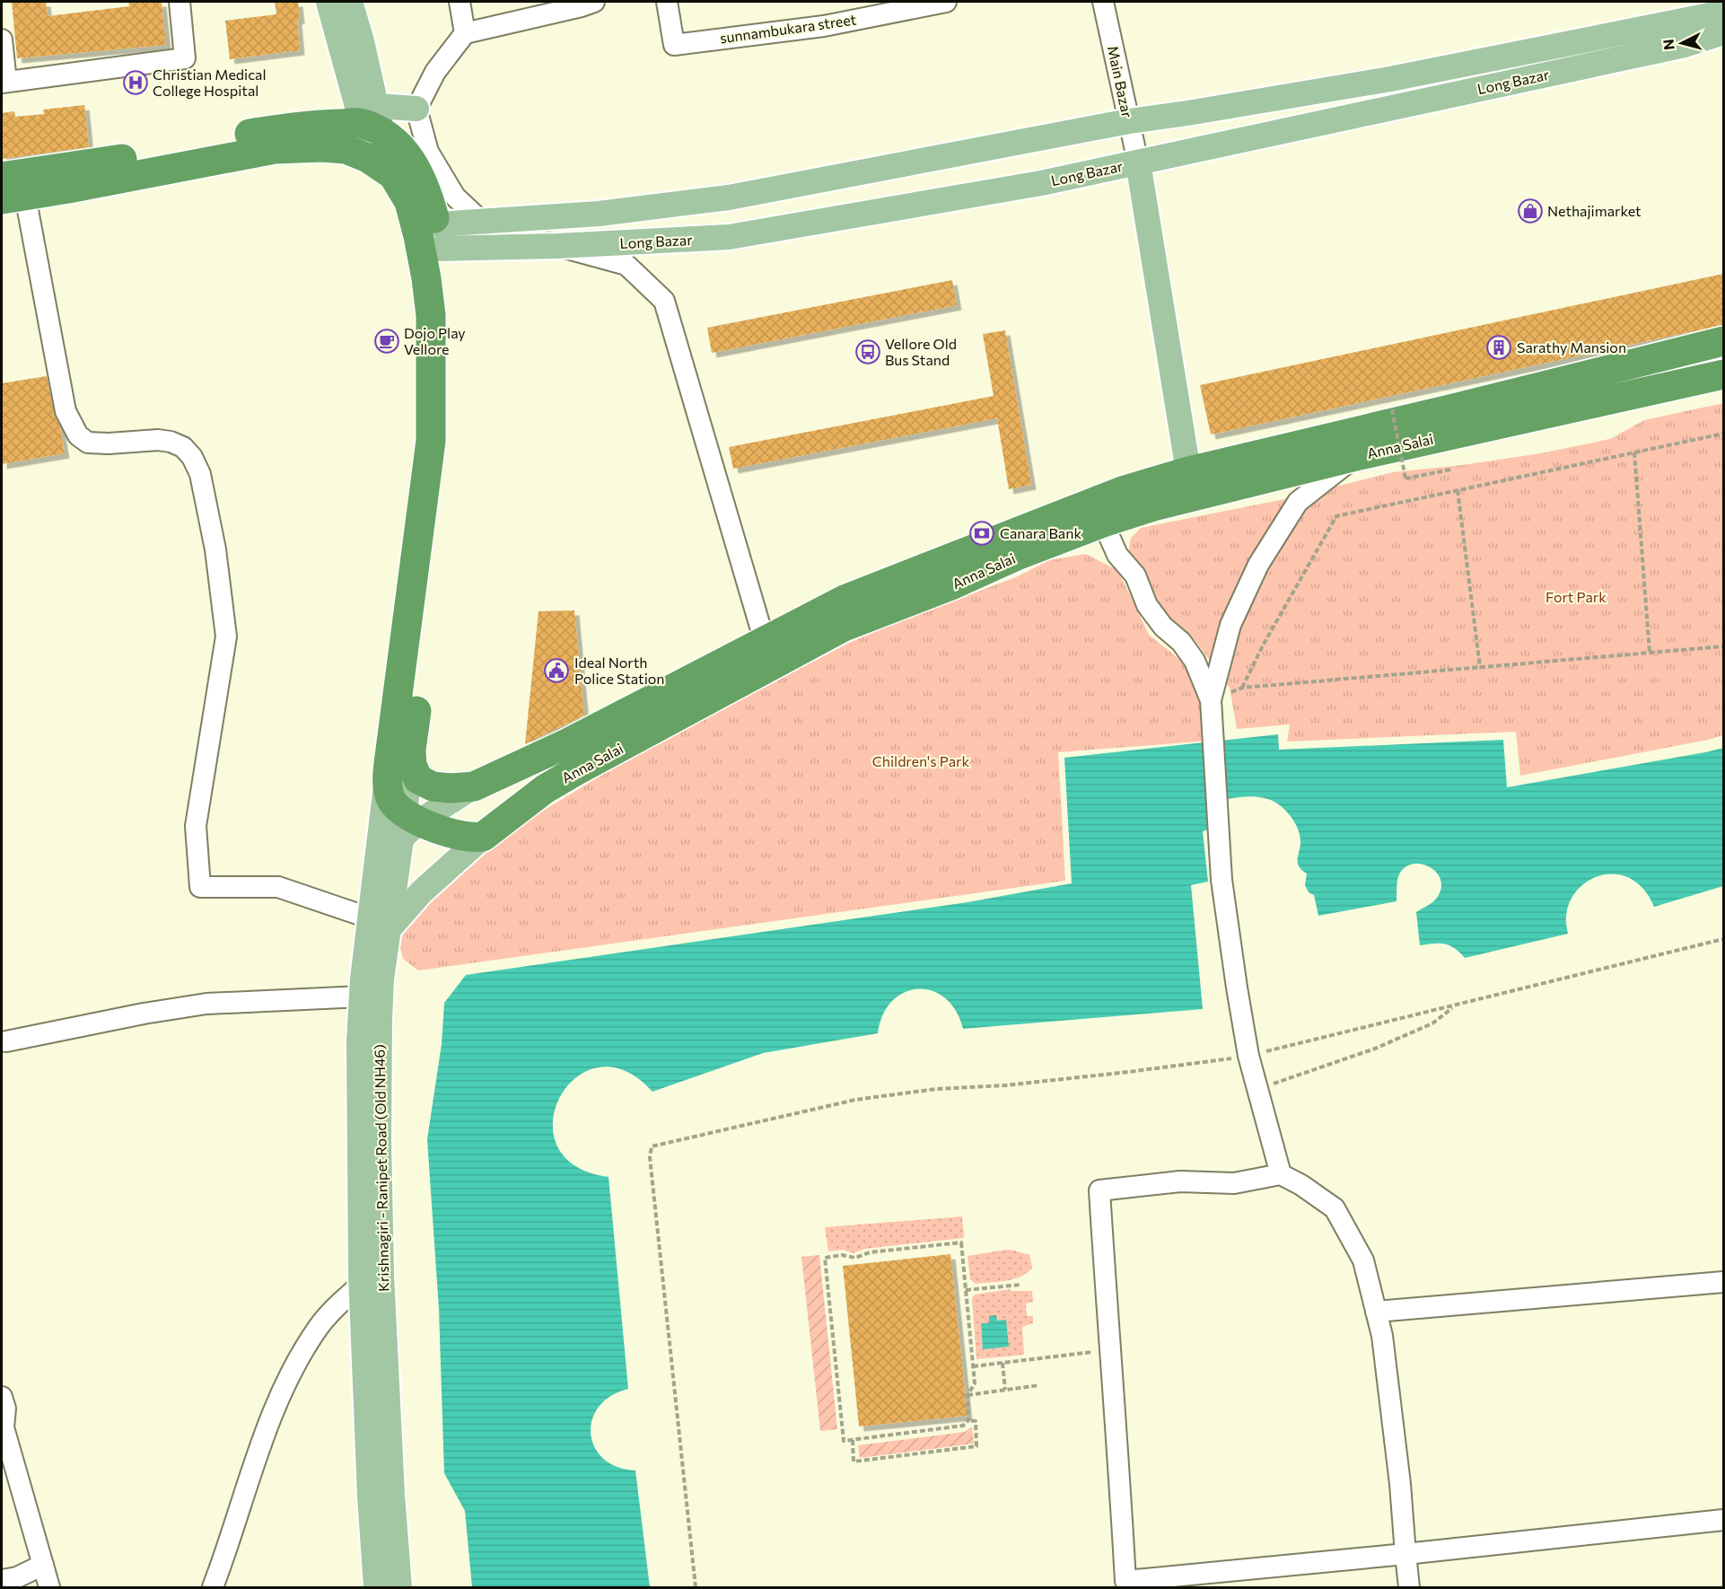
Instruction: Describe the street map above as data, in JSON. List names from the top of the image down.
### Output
{
  "streets": {
    "highway": ["Anna Salai"],
    "main road": ["Long Bazar", "Krishnagiri - Ranipet Road (Old NH46)"],
    "street": ["sunnambukara street", "Main Bazar"]
  },
  "crossings": [
    ["Main Bazar", "Long Bazar"],
    ["Long Bazar", "Anna Salai"]
  ],
  "parks": ["Fort Park", "Children's Park"],
  "places": {
    "hospital": ["Christian Medical College Hospital"],
    "shop": ["Nethajimarket"],
    "cafe": ["Dojo Play Vellore"],
    "building": ["Sarathy Mansion"],
    "bus stop": ["Vellore Old Bus Stand"],
    "bank": ["Canara Bank"],
    "public building": ["Ideal North Police Station"]
  },
  "north": "left"
}
